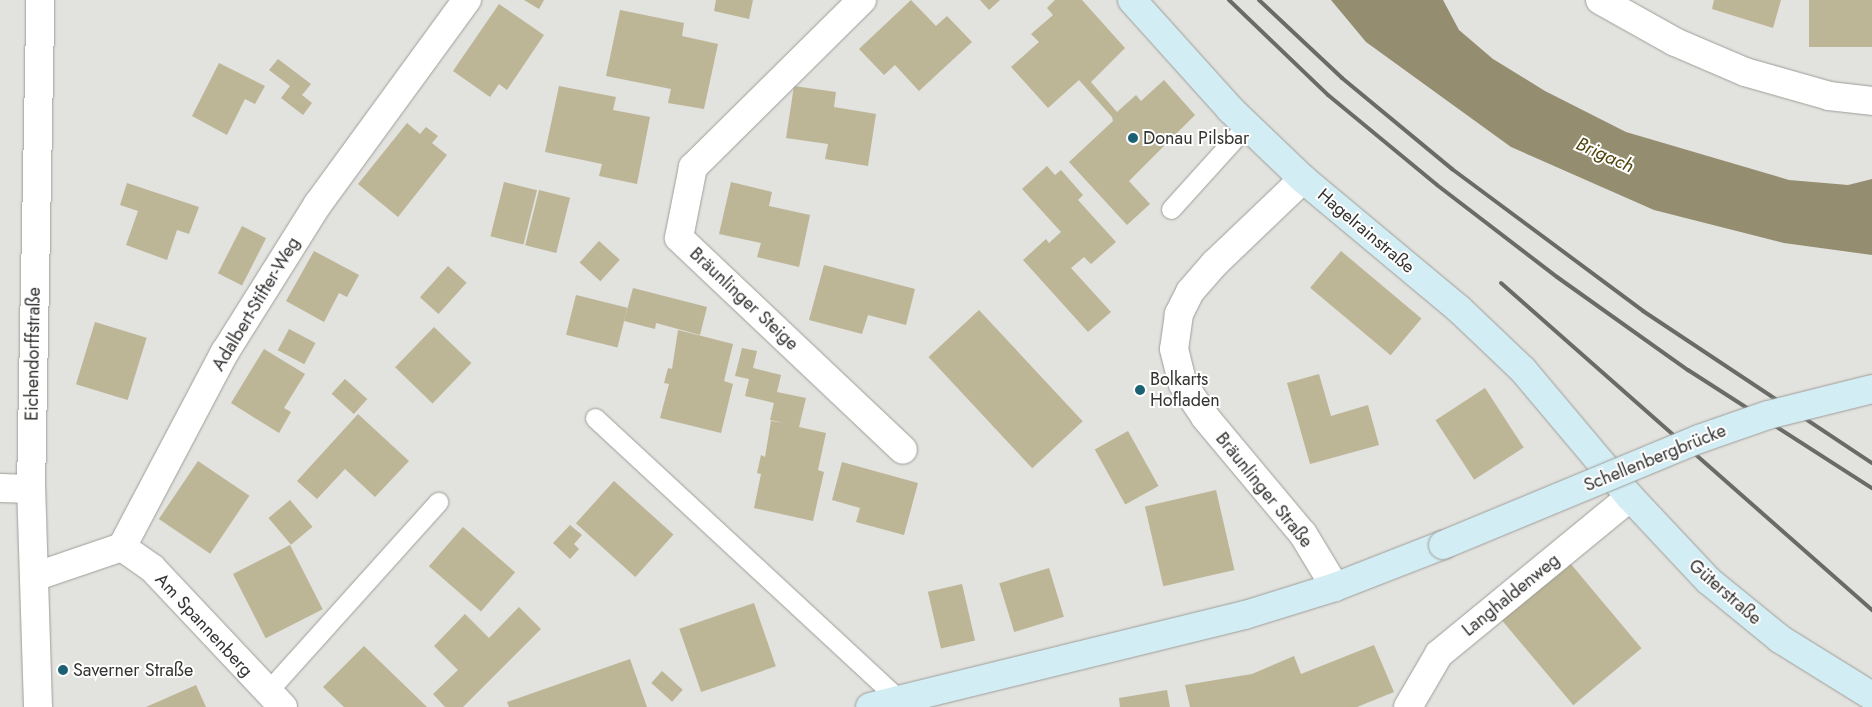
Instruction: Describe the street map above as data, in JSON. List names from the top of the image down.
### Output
{
  "streets": {
    "main road": ["Hagelrainstraße", "Schellenbergbrücke", "Güterstraße"],
    "street": [
      "Bräunlinger Steige",
      "Adalbert-Stifter-Weg",
      "Eichendorffstraße",
      "Bräunlinger Straße",
      "Langhaldenweg",
      "Am Spannenberg"
    ]
  },
  "crossings": [
    ["Hagelrainstraße", "Bräunlinger Straße"],
    ["Hagelrainstraße", "Güterstraße"],
    ["Adalbert-Stifter-Weg", "Am Spannenberg"],
    ["Schellenbergbrücke", "Bräunlinger Straße"],
    ["Güterstraße", "Langhaldenweg"]
  ],
  "water": ["Brigach"],
  "places": ["Donau Pilsbar", "Bolkarts Hofladen", "Saverner Straße"]
}
